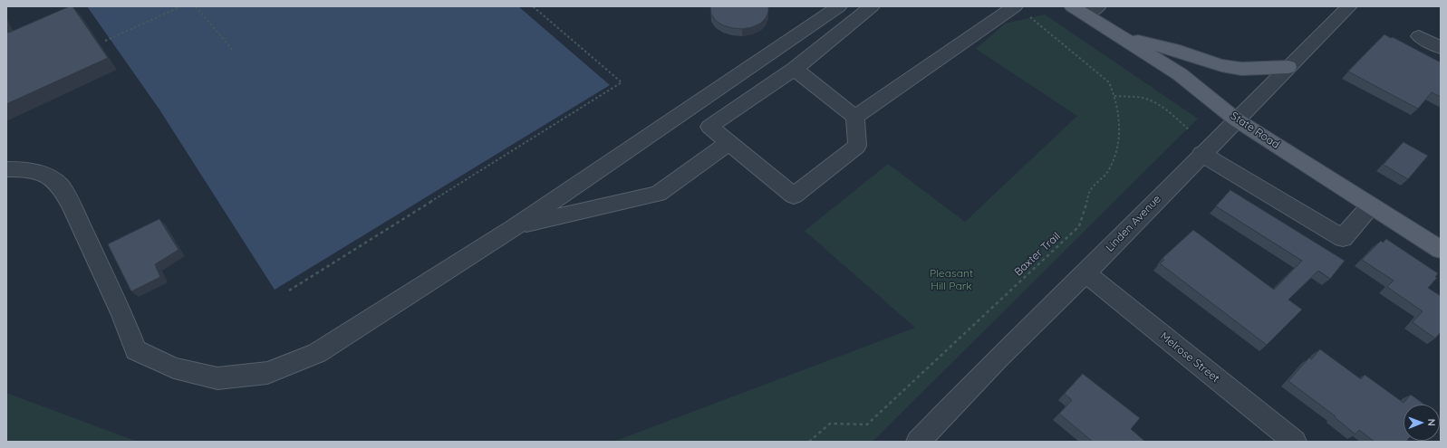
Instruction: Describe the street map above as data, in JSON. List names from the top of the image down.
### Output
{
  "streets": {
    "main road": ["State Road"],
    "street": ["Linden Avenue", "Melrose Street"],
    "path": ["Baxter Trail"]
  },
  "crossings": [
    ["State Road", "Linden Avenue"],
    ["Linden Avenue", "Melrose Street"]
  ],
  "parks": ["Pleasant Hill Park"],
  "north": "right"
}
